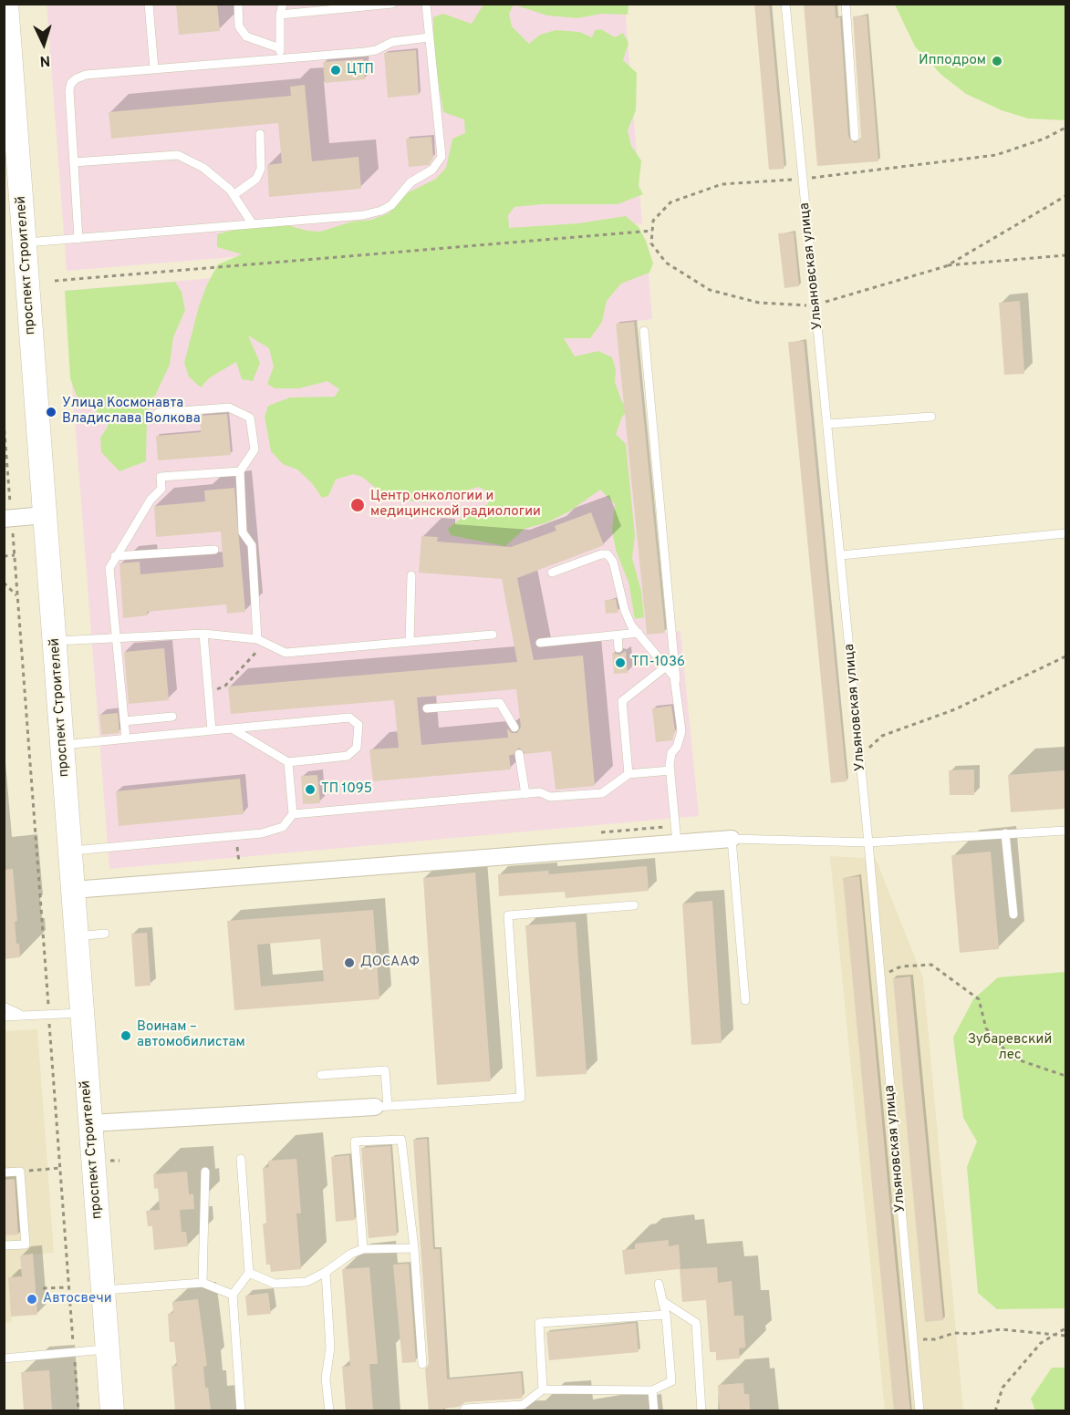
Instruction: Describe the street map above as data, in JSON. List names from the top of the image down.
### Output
{
  "streets": {
    "main road": ["проспект Строителей"],
    "lane": ["Ульяновская улица"]
  },
  "parks": ["Зубаревский лес"],
  "places": [
    "Ипподром",
    "ЦТП",
    "Улица Космонавта Владислава Волкова",
    "Центр онкологии и медицинской радиологии",
    "ТП-1036",
    "ТП 1095",
    "ДОСААФ",
    "Воинам – автомобилистам",
    "Автосвечи"
  ],
  "north": "bottom"
}
